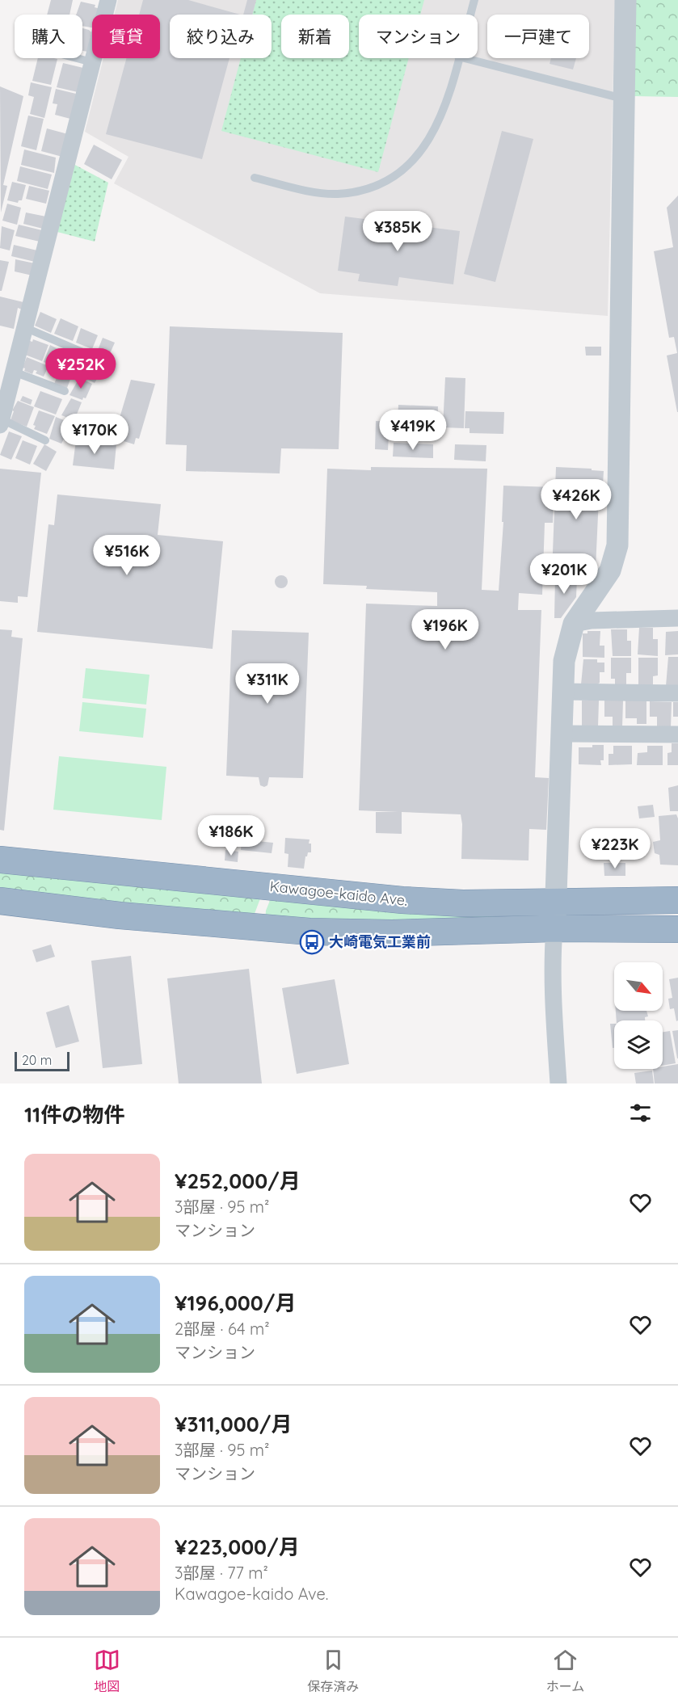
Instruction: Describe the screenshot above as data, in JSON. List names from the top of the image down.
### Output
{
  "streets": {
    "highway": ["Kawagoe-kaido Ave."]
  },
  "places": {
    "bus stop": ["大崎電気工業前"]
  },
  "scale_bar": "20 m",
  "north": "bottom right",
  "page": {
    "chip": [
      "購入",
      "賃貸",
      "絞り込み",
      "新着",
      "マンション",
      "一戸建て"
    ],
    "price": [
      "¥385K",
      "¥252K",
      "¥419K",
      "¥170K",
      "¥426K",
      "¥516K",
      "¥201K",
      "¥196K",
      "¥311K",
      "¥186K",
      "¥223K"
    ],
    "scale": "20 m",
    "heading": "11件の物件",
    "list": [
      {
        "name": "¥252,000/月",
        "note": "3部屋 · 95 m² · マンション"
      },
      {
        "name": "¥196,000/月",
        "note": "2部屋 · 64 m² · マンション"
      },
      {
        "name": "¥311,000/月",
        "note": "3部屋 · 95 m² · マンション"
      },
      {
        "name": "¥223,000/月",
        "note": "3部屋 · 77 m² · Kawagoe-kaido Ave."
      }
    ],
    "tabs": ["地図", "保存済み", "ホーム"]
  }
}
